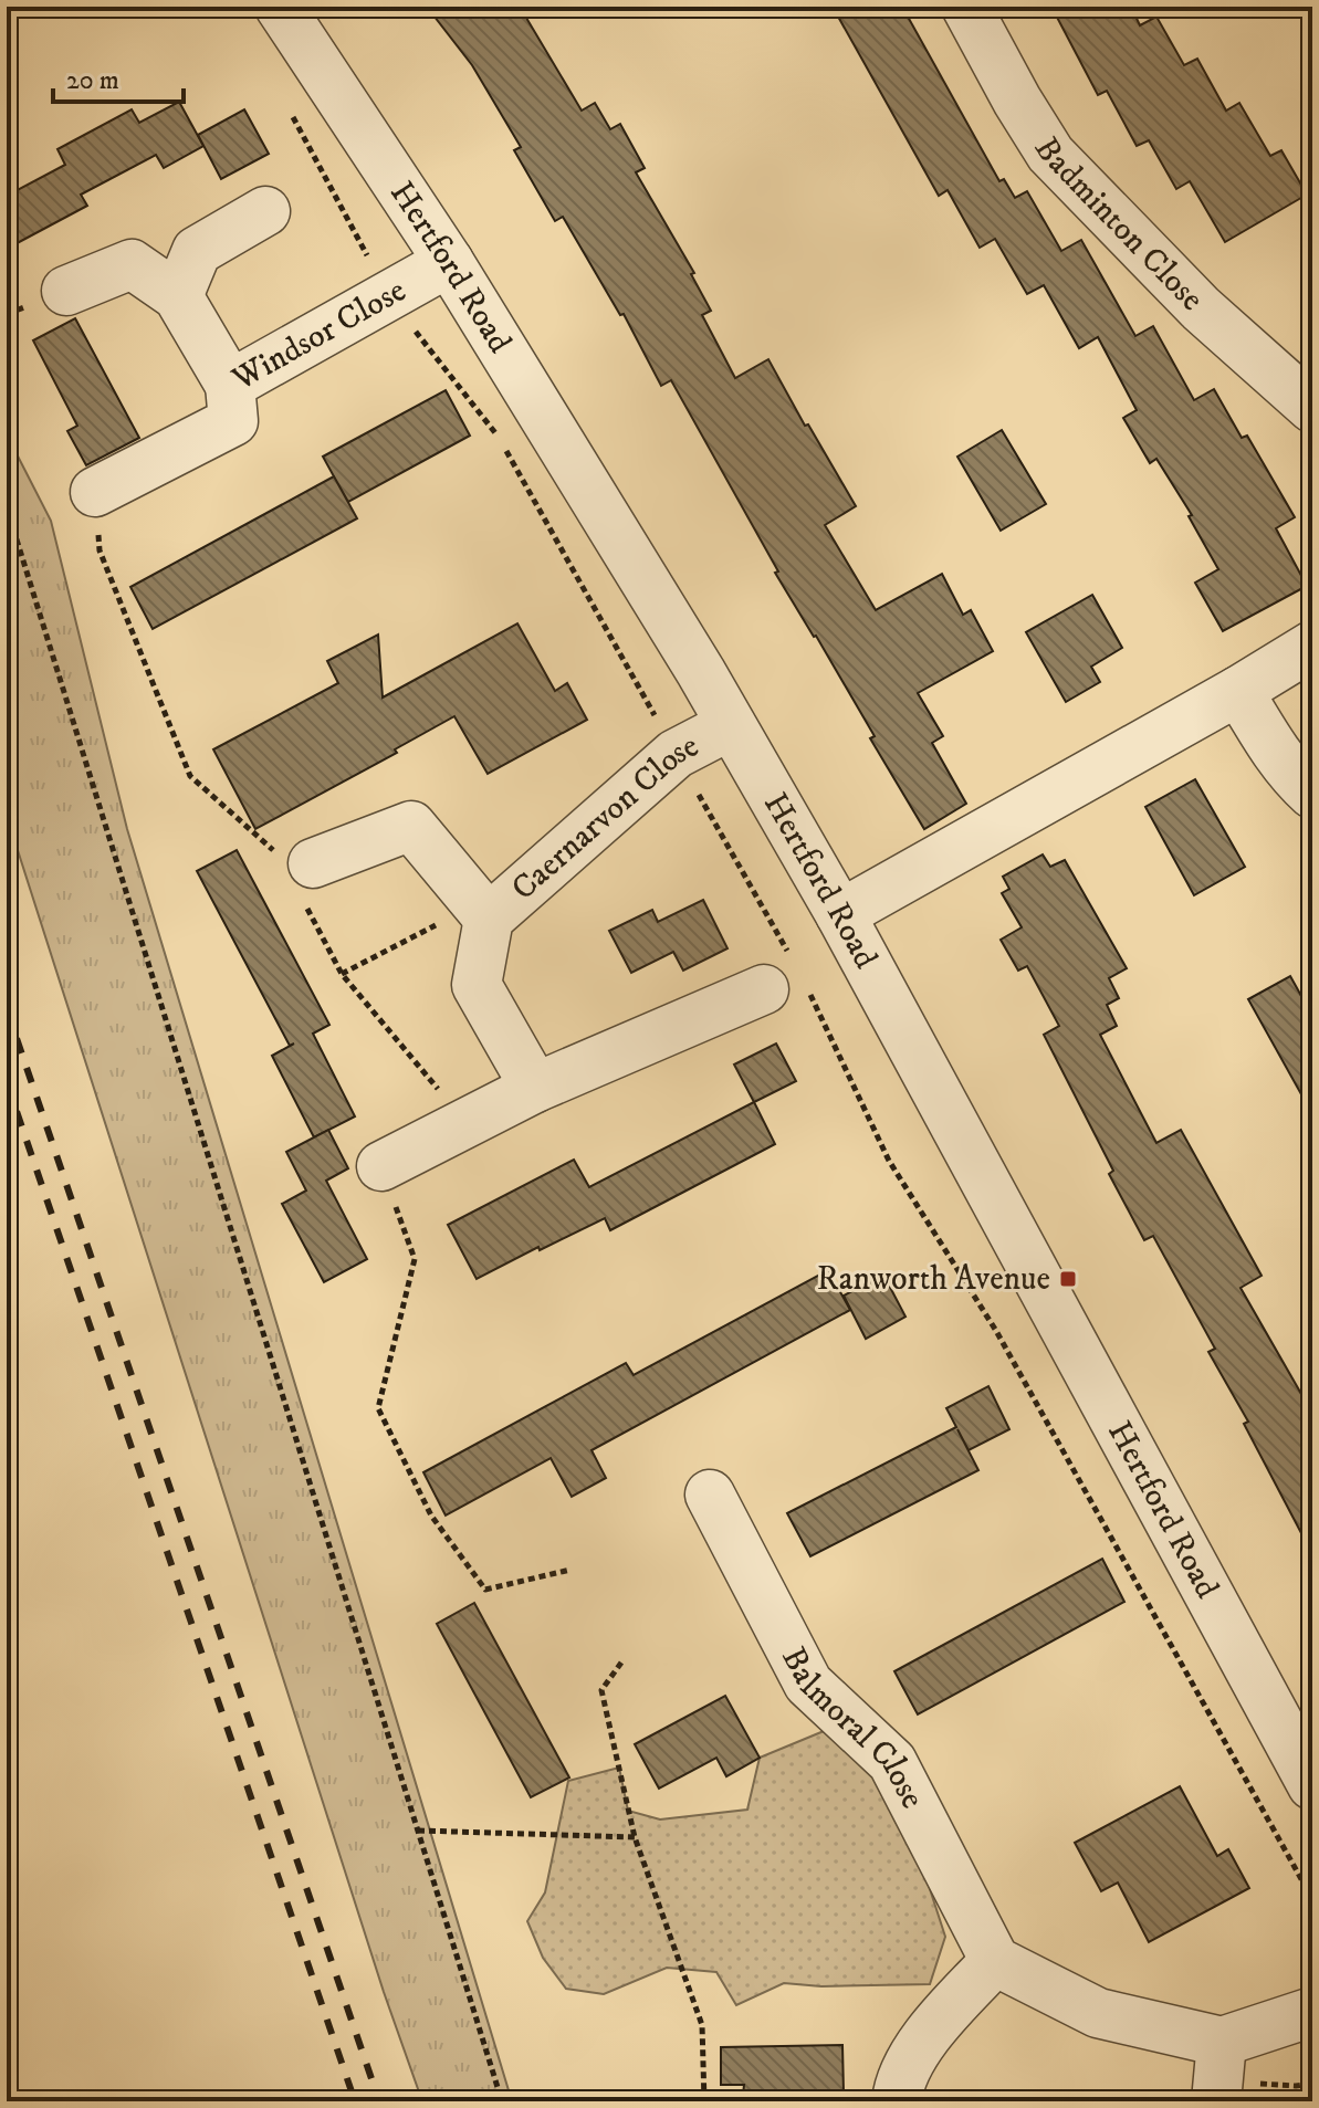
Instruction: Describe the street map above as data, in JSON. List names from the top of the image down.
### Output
{
  "streets": {
    "street": [
      "Badminton Close",
      "Hertford Road",
      "Windsor Close",
      "Caernarvon Close",
      "Balmoral Close"
    ]
  },
  "crossings": [
    ["Hertford Road", "Windsor Close"],
    ["Hertford Road", "Caernarvon Close"]
  ],
  "places": {
    "transit": ["Ranworth Avenue"]
  },
  "scale_bar": "20 m"
}
